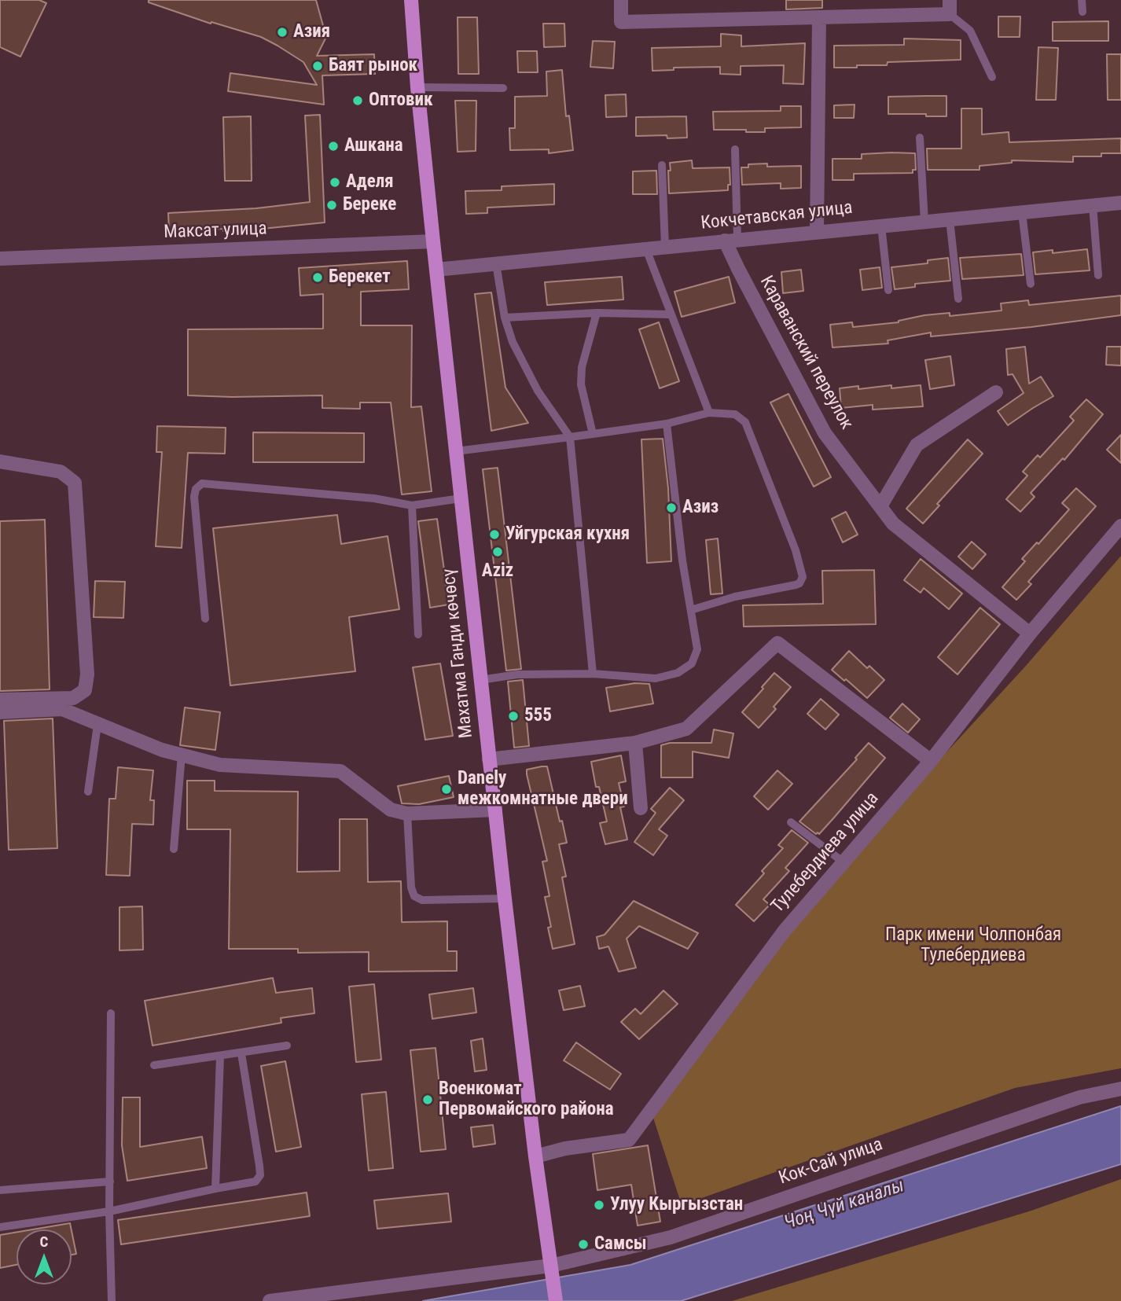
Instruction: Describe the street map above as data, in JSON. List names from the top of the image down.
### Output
{
  "streets": {
    "main road": ["Махатма Ганди көчөсү"],
    "street": [
      "Кокчетавская улица",
      "Максат улица",
      "Караванский переулок",
      "Тулебердиева улица",
      "Кок-Сай улица"
    ]
  },
  "crossings": [
    ["Кокчетавская улица", "Караванский переулок"],
    ["Кокчетавская улица", "Махатма Ганди көчөсү"],
    ["Максат улица", "Махатма Ганди көчөсү"],
    ["Караванский переулок", "Тулебердиева улица"],
    ["Махатма Ганди көчөсү", "Тулебердиева улица"],
    ["Махатма Ганди көчөсү", "Кок-Сай улица"]
  ],
  "water": ["Чоң Чүй каналы"],
  "parks": ["Парк имени Чолпонбая Тулебердиева"],
  "places": [
    "Азия",
    "Баят рынок",
    "Оптовик",
    "Ашкана",
    "Аделя",
    "Береке",
    "Берекет",
    "Азиз",
    "Уйгурская кухня",
    "Aziz",
    "555",
    "Danely межкомнатные двери",
    "Военкомат Первомайского района",
    "Улуу Кыргызстан",
    "Самсы"
  ],
  "north": "top"
}
